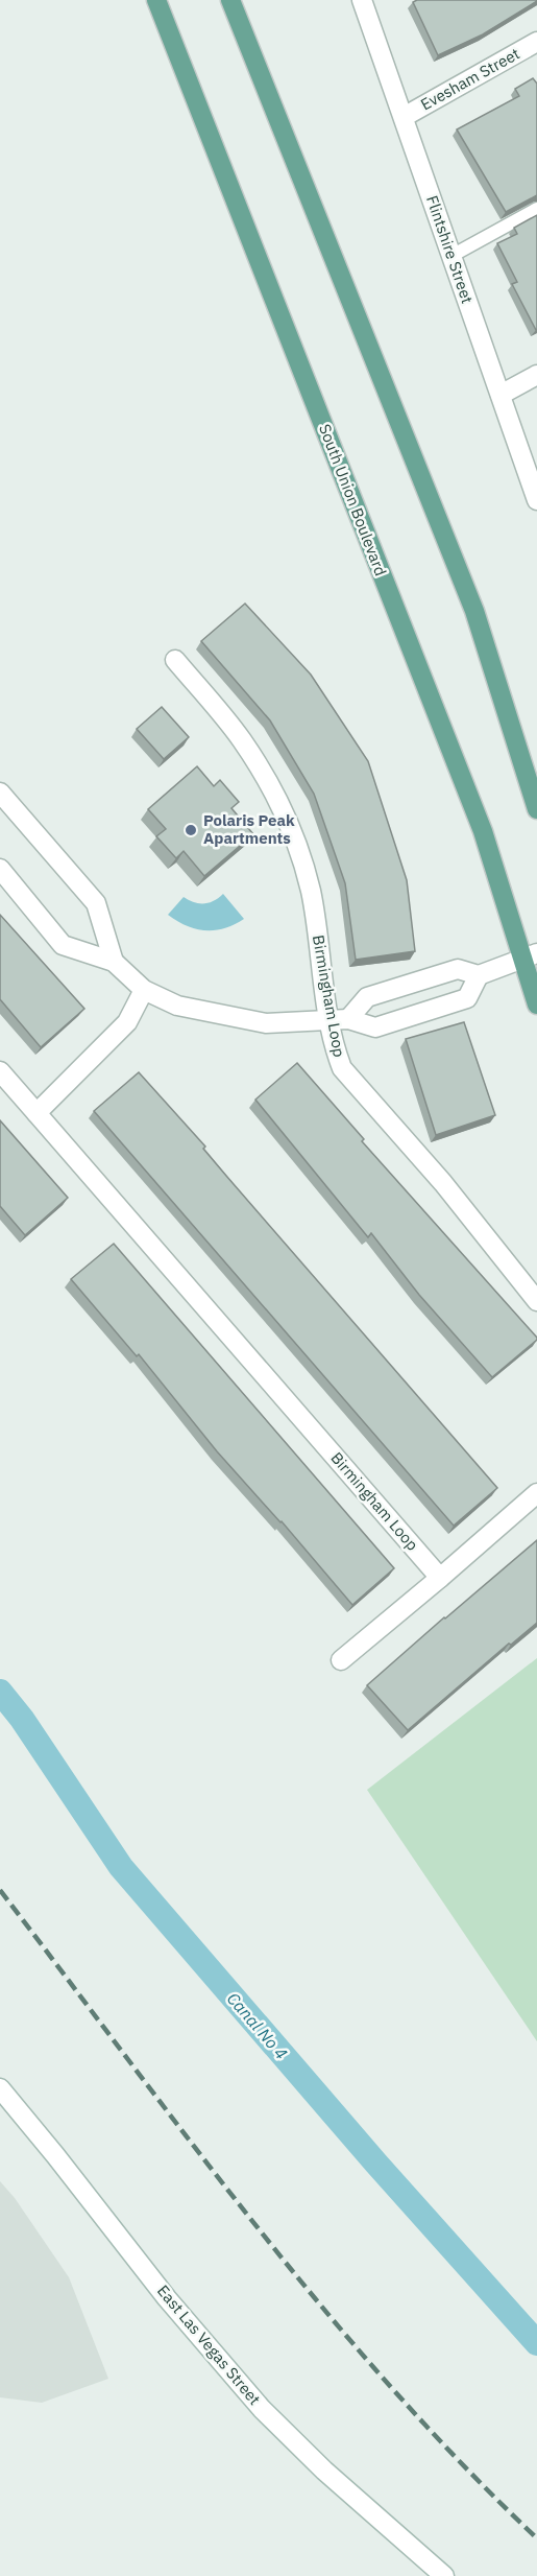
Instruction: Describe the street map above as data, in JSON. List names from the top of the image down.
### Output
{
  "streets": {
    "main road": ["South Union Boulevard"],
    "street": [
      "Evesham Street",
      "Flintshire Street",
      "Birmingham Loop",
      "East Las Vegas Street"
    ]
  },
  "crossings": [
    ["Evesham Street", "Flintshire Street"]
  ],
  "water": ["Canal No 4"],
  "places": ["Polaris Peak Apartments"]
}
